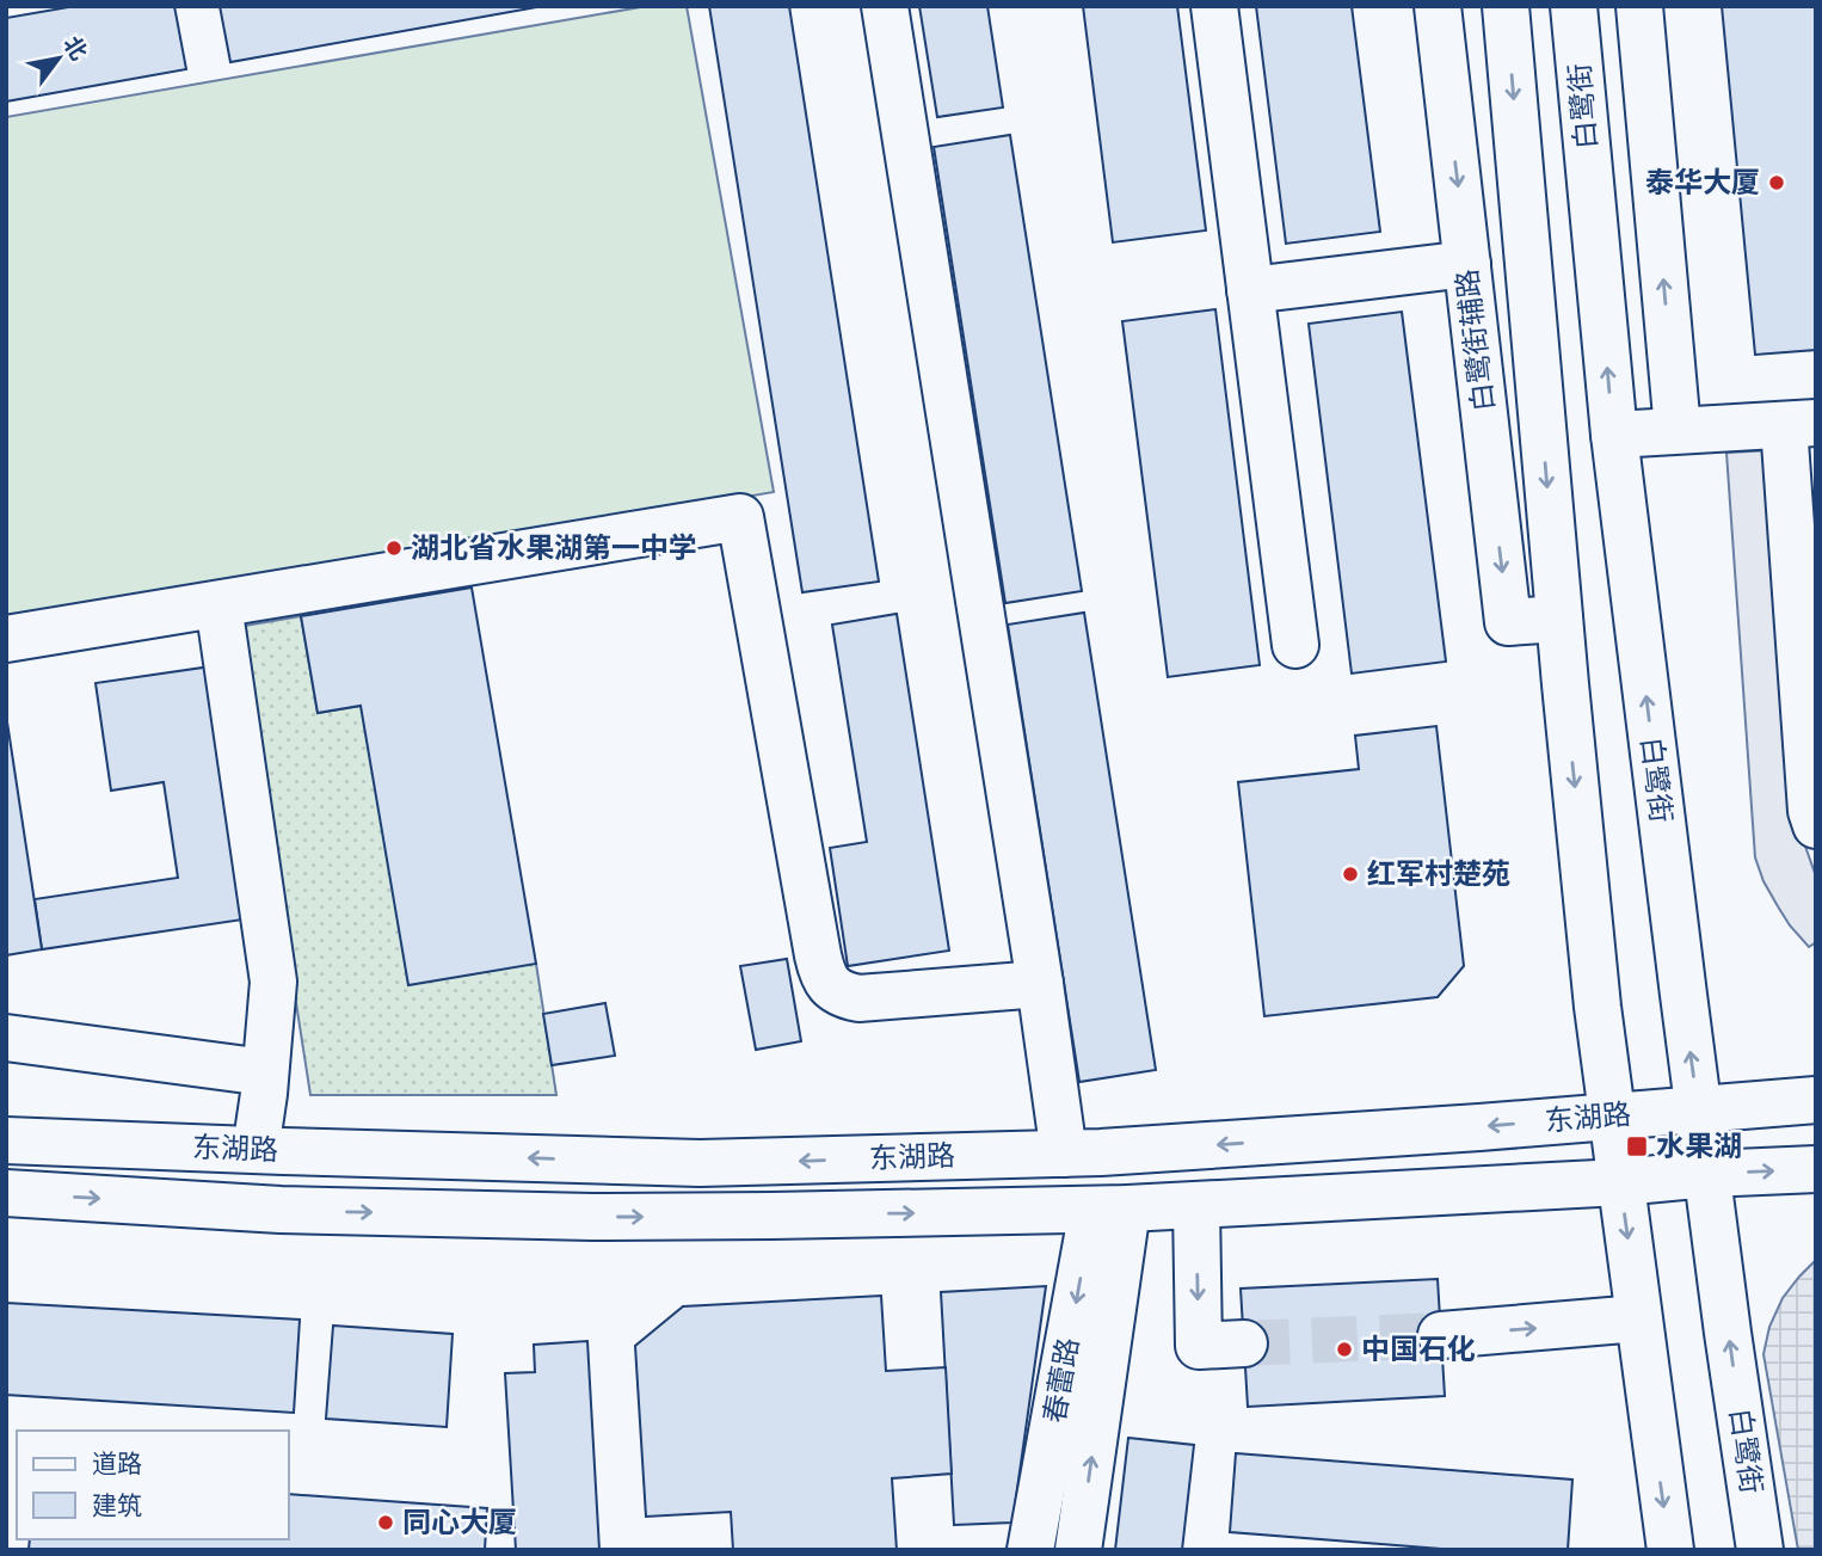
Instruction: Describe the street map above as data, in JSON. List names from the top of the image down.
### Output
{
  "streets": {
    "main road": [
      "白鹭街",
      "白鹭街辅路",
      "东湖路",
      "春蕾路"
    ]
  },
  "crossings": [
    ["白鹭街", "东湖路"],
    ["东湖路", "春蕾路"]
  ],
  "places": {
    "other": [
      "泰华大厦",
      "湖北省水果湖第一中学",
      "红军村楚苑",
      "中国石化",
      "同心大厦"
    ],
    "transit": ["水果湖"]
  },
  "legend": ["道路", "建筑"],
  "north": "top right"
}
